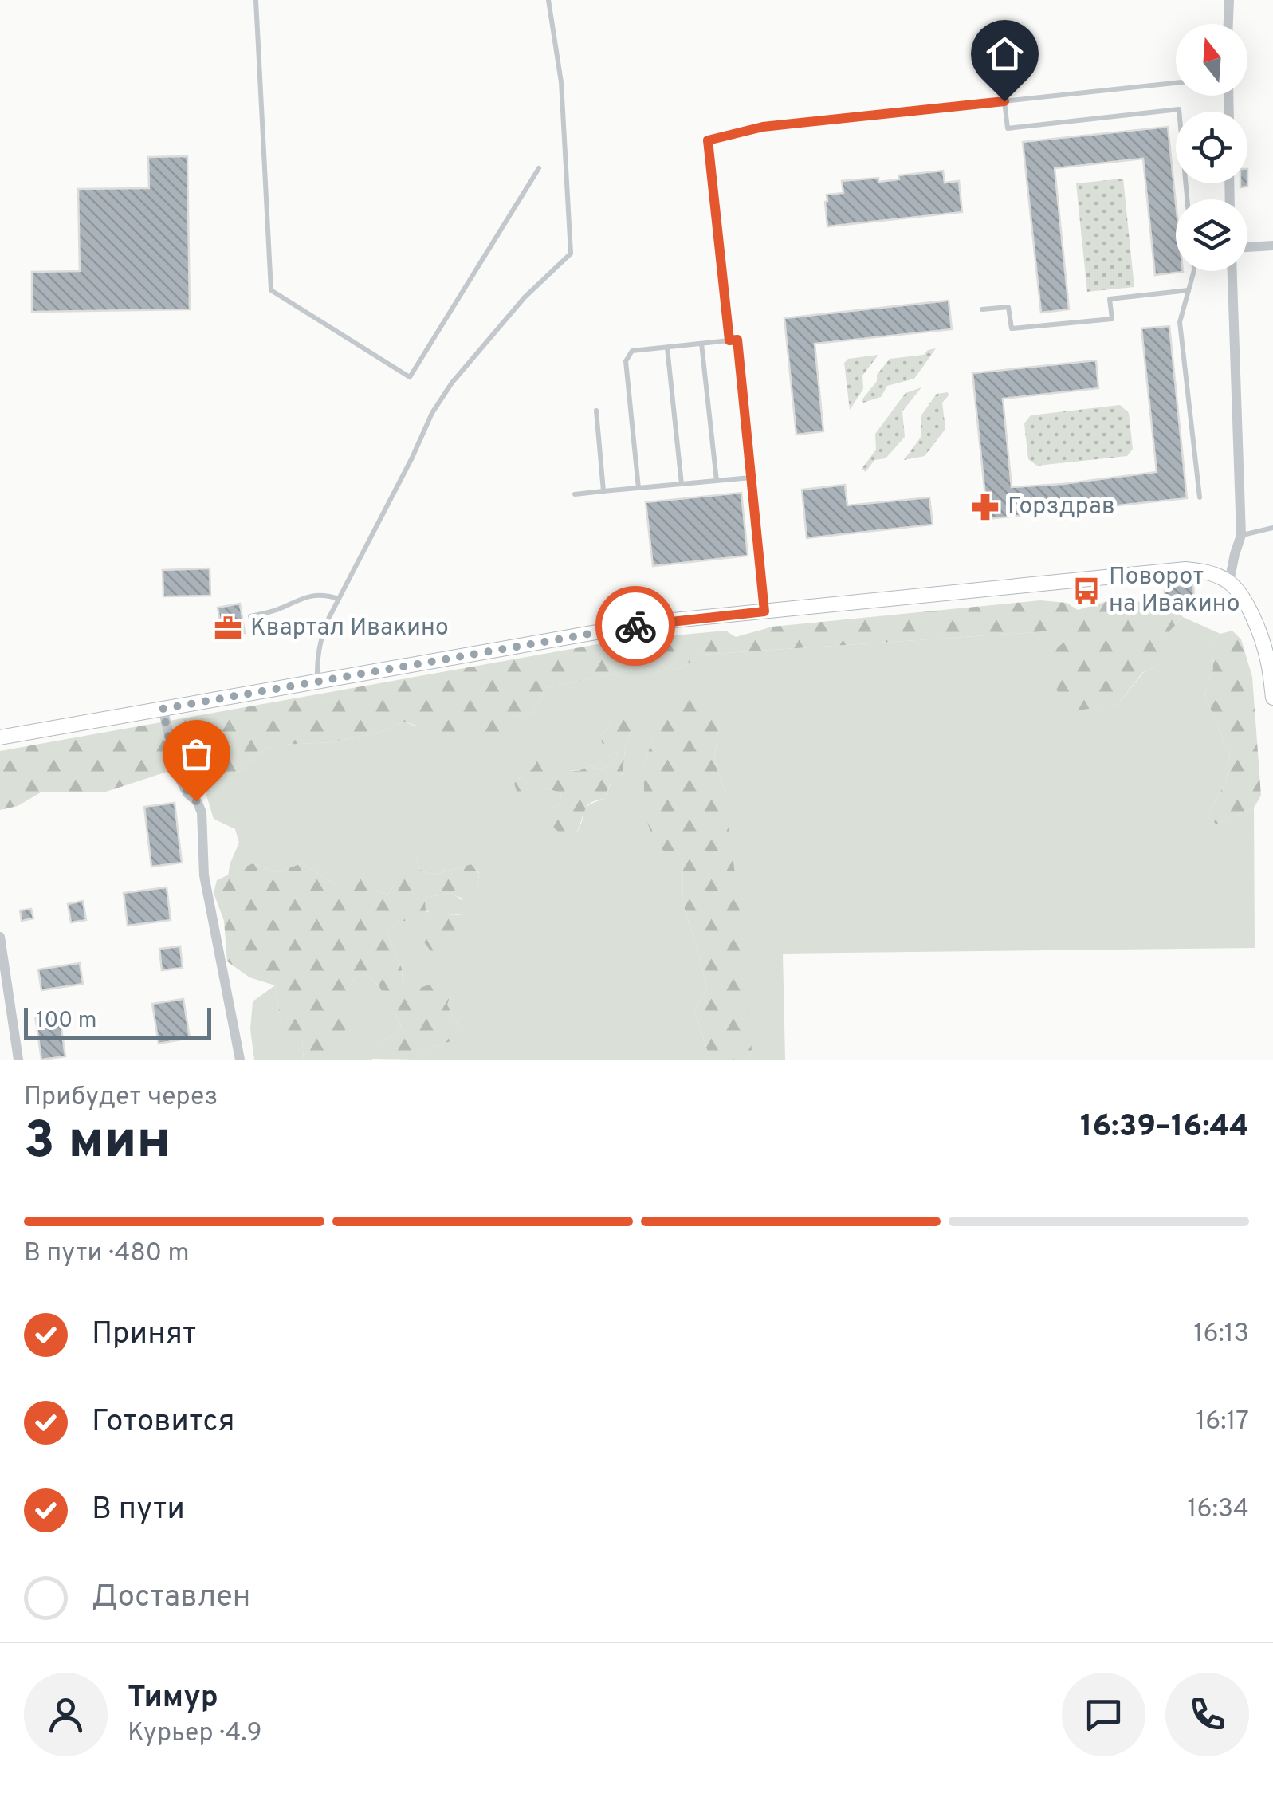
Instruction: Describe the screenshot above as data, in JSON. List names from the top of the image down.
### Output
{
  "places": {
    "pharmacy": ["Горздрав"],
    "bus stop": ["Поворот на Ивакино"],
    "office": ["Квартал Ивакино"]
  },
  "scale_bar": "100 m",
  "north": "top",
  "page": {
    "scale": "100 m",
    "heading": ["3 мин", "Прибудет через", "16:39–16:44"],
    "panel": ["Тимур", "Курьер · 4.9"],
    "bar": "В пути · 480 m",
    "list": [
      ["Принят", "16:13"],
      ["Готовится", "16:17"],
      ["В пути", "16:34"],
      "Доставлен"
    ]
  }
}
